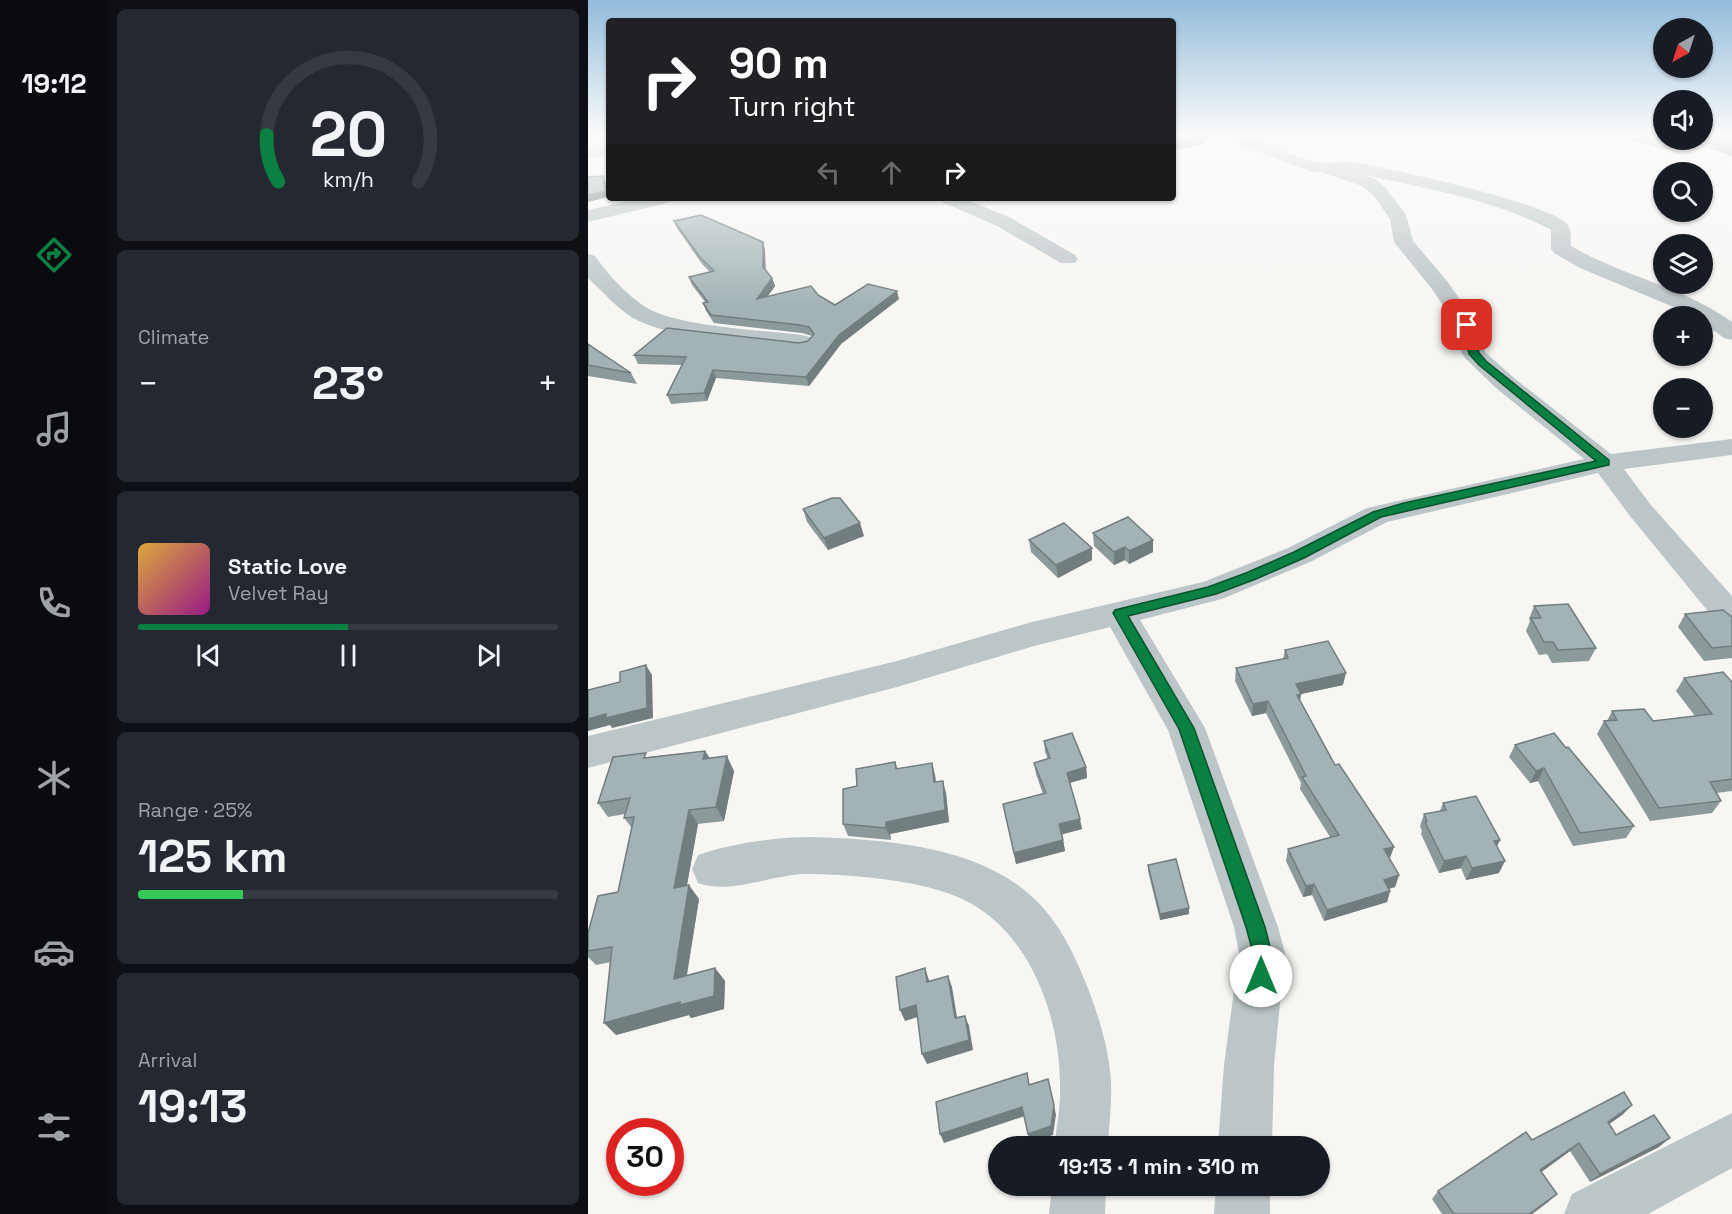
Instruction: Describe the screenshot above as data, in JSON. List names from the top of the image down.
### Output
{
  "north": "bottom left",
  "page": {
    "tabs": "19:12",
    "map_buttons": ["+", "−"],
    "turn": ["90 m", "Turn right"],
    "tile": [
      "Climate",
      ["Range · 25%", "125 km"],
      ["Arrival", "19:13"]
    ],
    "heat": ["−", "23°", "+"],
    "song": ["Static Love", "Velvet Ray"],
    "limit": "30",
    "trip": "19:13 · 1 min · 310 m",
    "gauge": ["20", "km/h"]
  }
}
